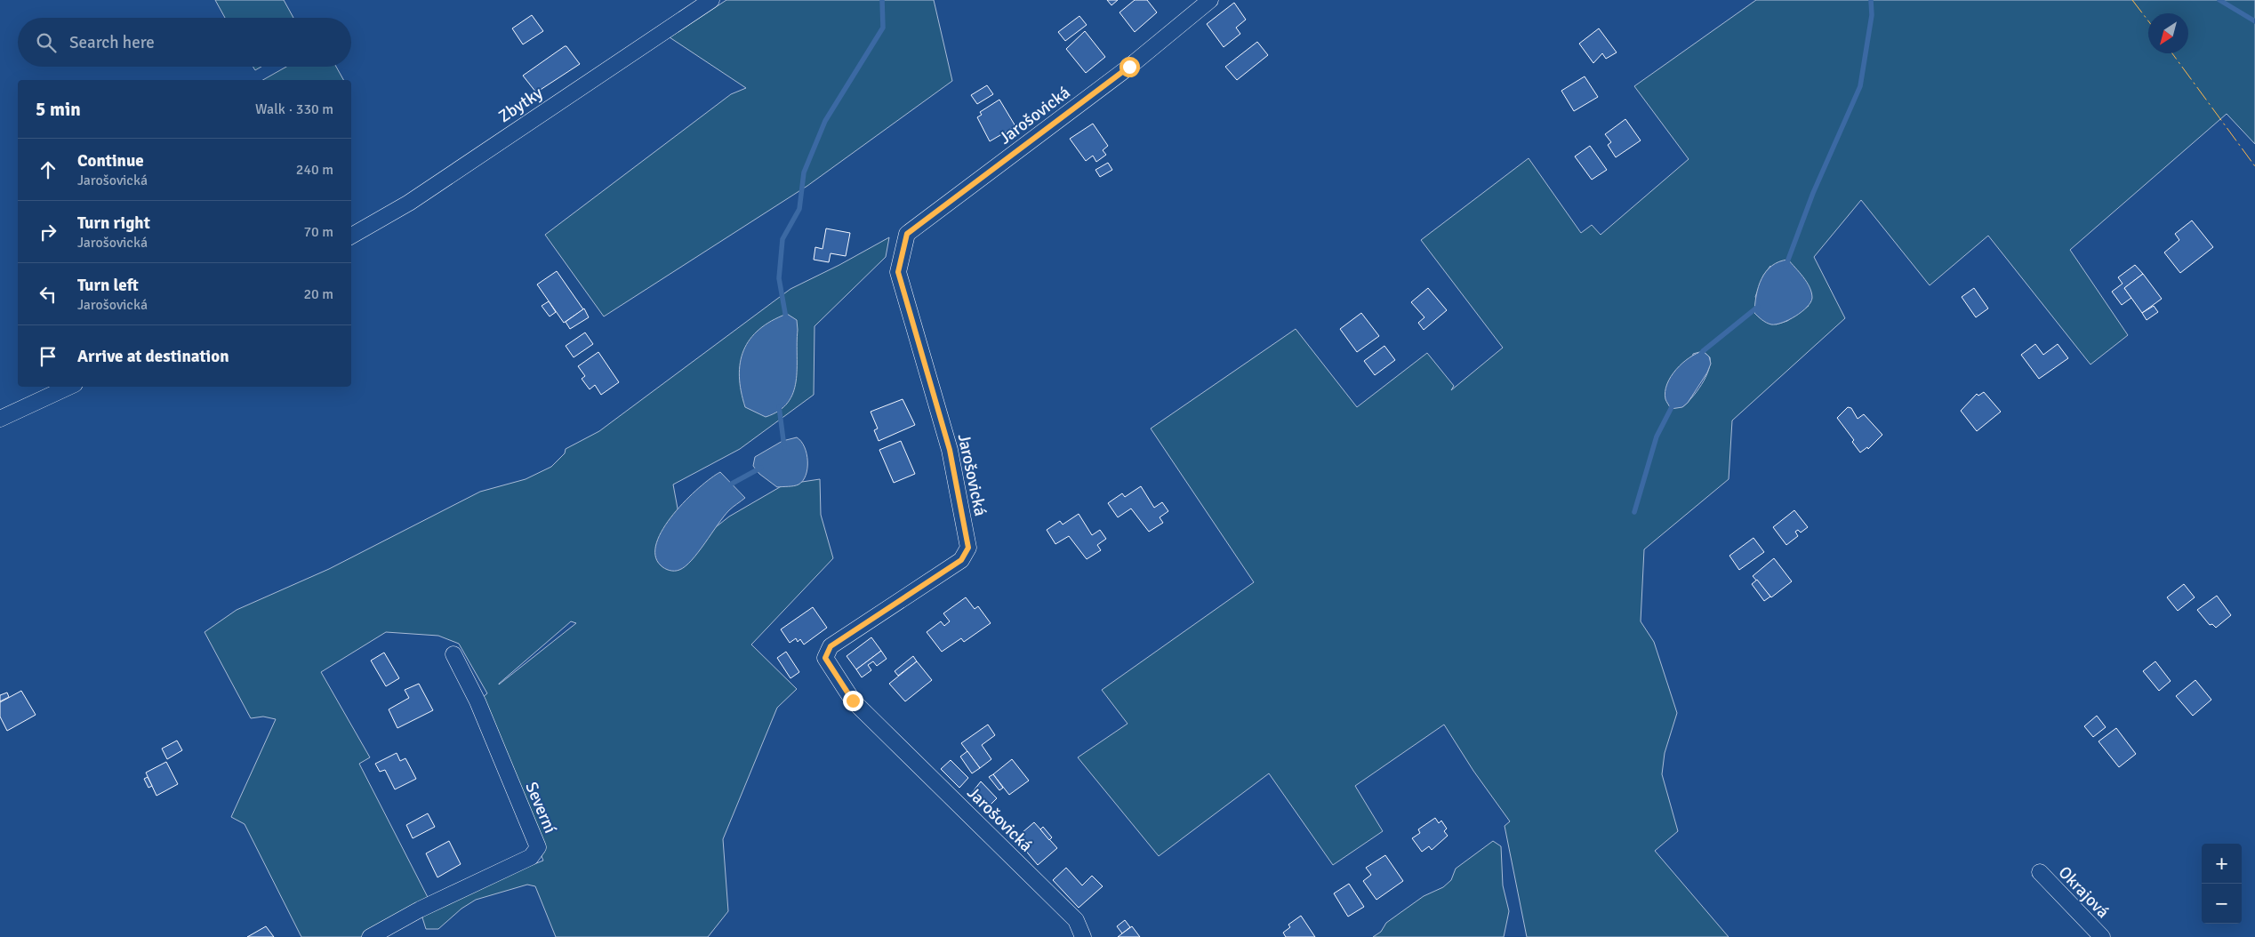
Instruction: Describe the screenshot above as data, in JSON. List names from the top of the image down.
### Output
{
  "streets": {
    "street": [
      "Zbytky",
      "Jarošovická",
      "Severní",
      "Okrajová"
    ]
  },
  "north": "bottom left",
  "page": {
    "search": "Search here",
    "heading": ["5 min", "Walk · 330 m"],
    "list": [
      ["Continue", "Jarošovická", "240 m"],
      ["Turn right", "Jarošovická", "70 m"],
      ["Turn left", "Jarošovická", "20 m"],
      "Arrive at destination"
    ],
    "map_buttons": ["+", "−"]
  }
}
